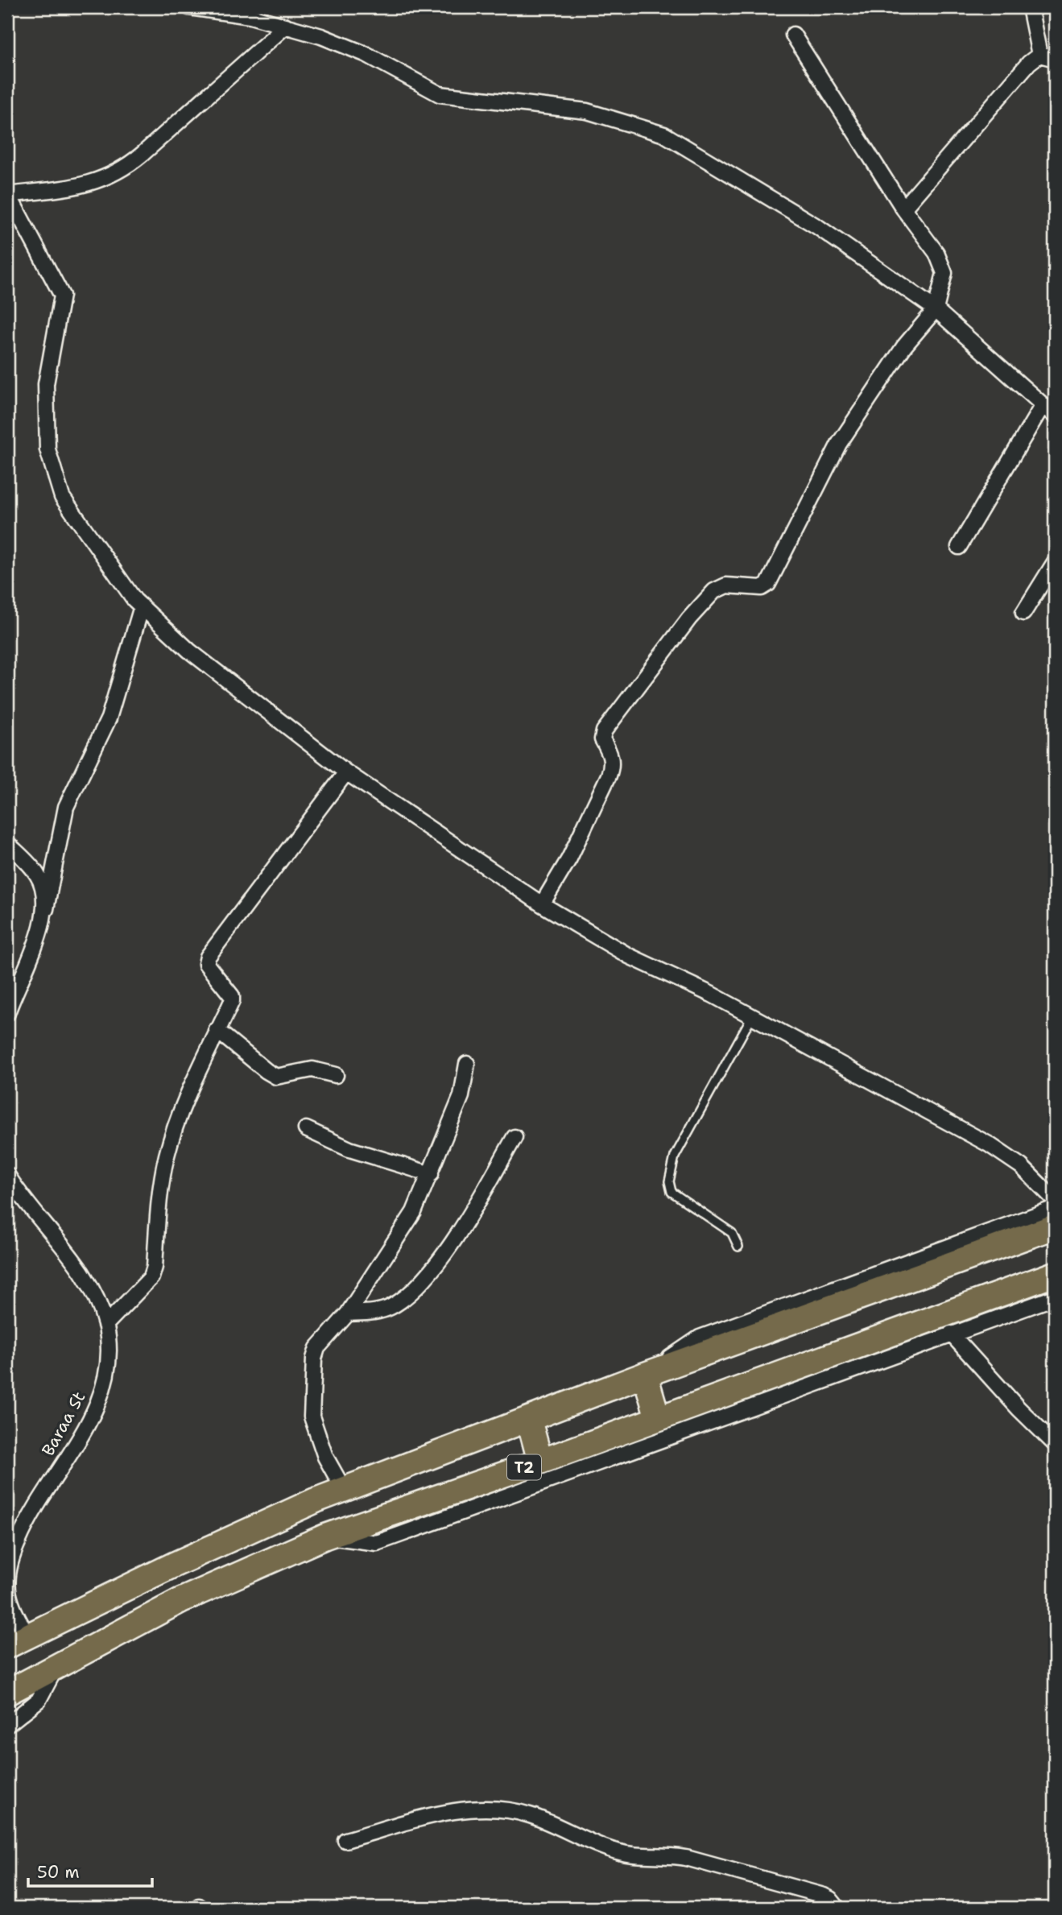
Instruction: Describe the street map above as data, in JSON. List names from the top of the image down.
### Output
{
  "streets": {
    "highway": ["T2"],
    "street": ["Baraa St"]
  },
  "crossings": [
    ["Baraa St", "T2"]
  ],
  "scale_bar": "50 m"
}
